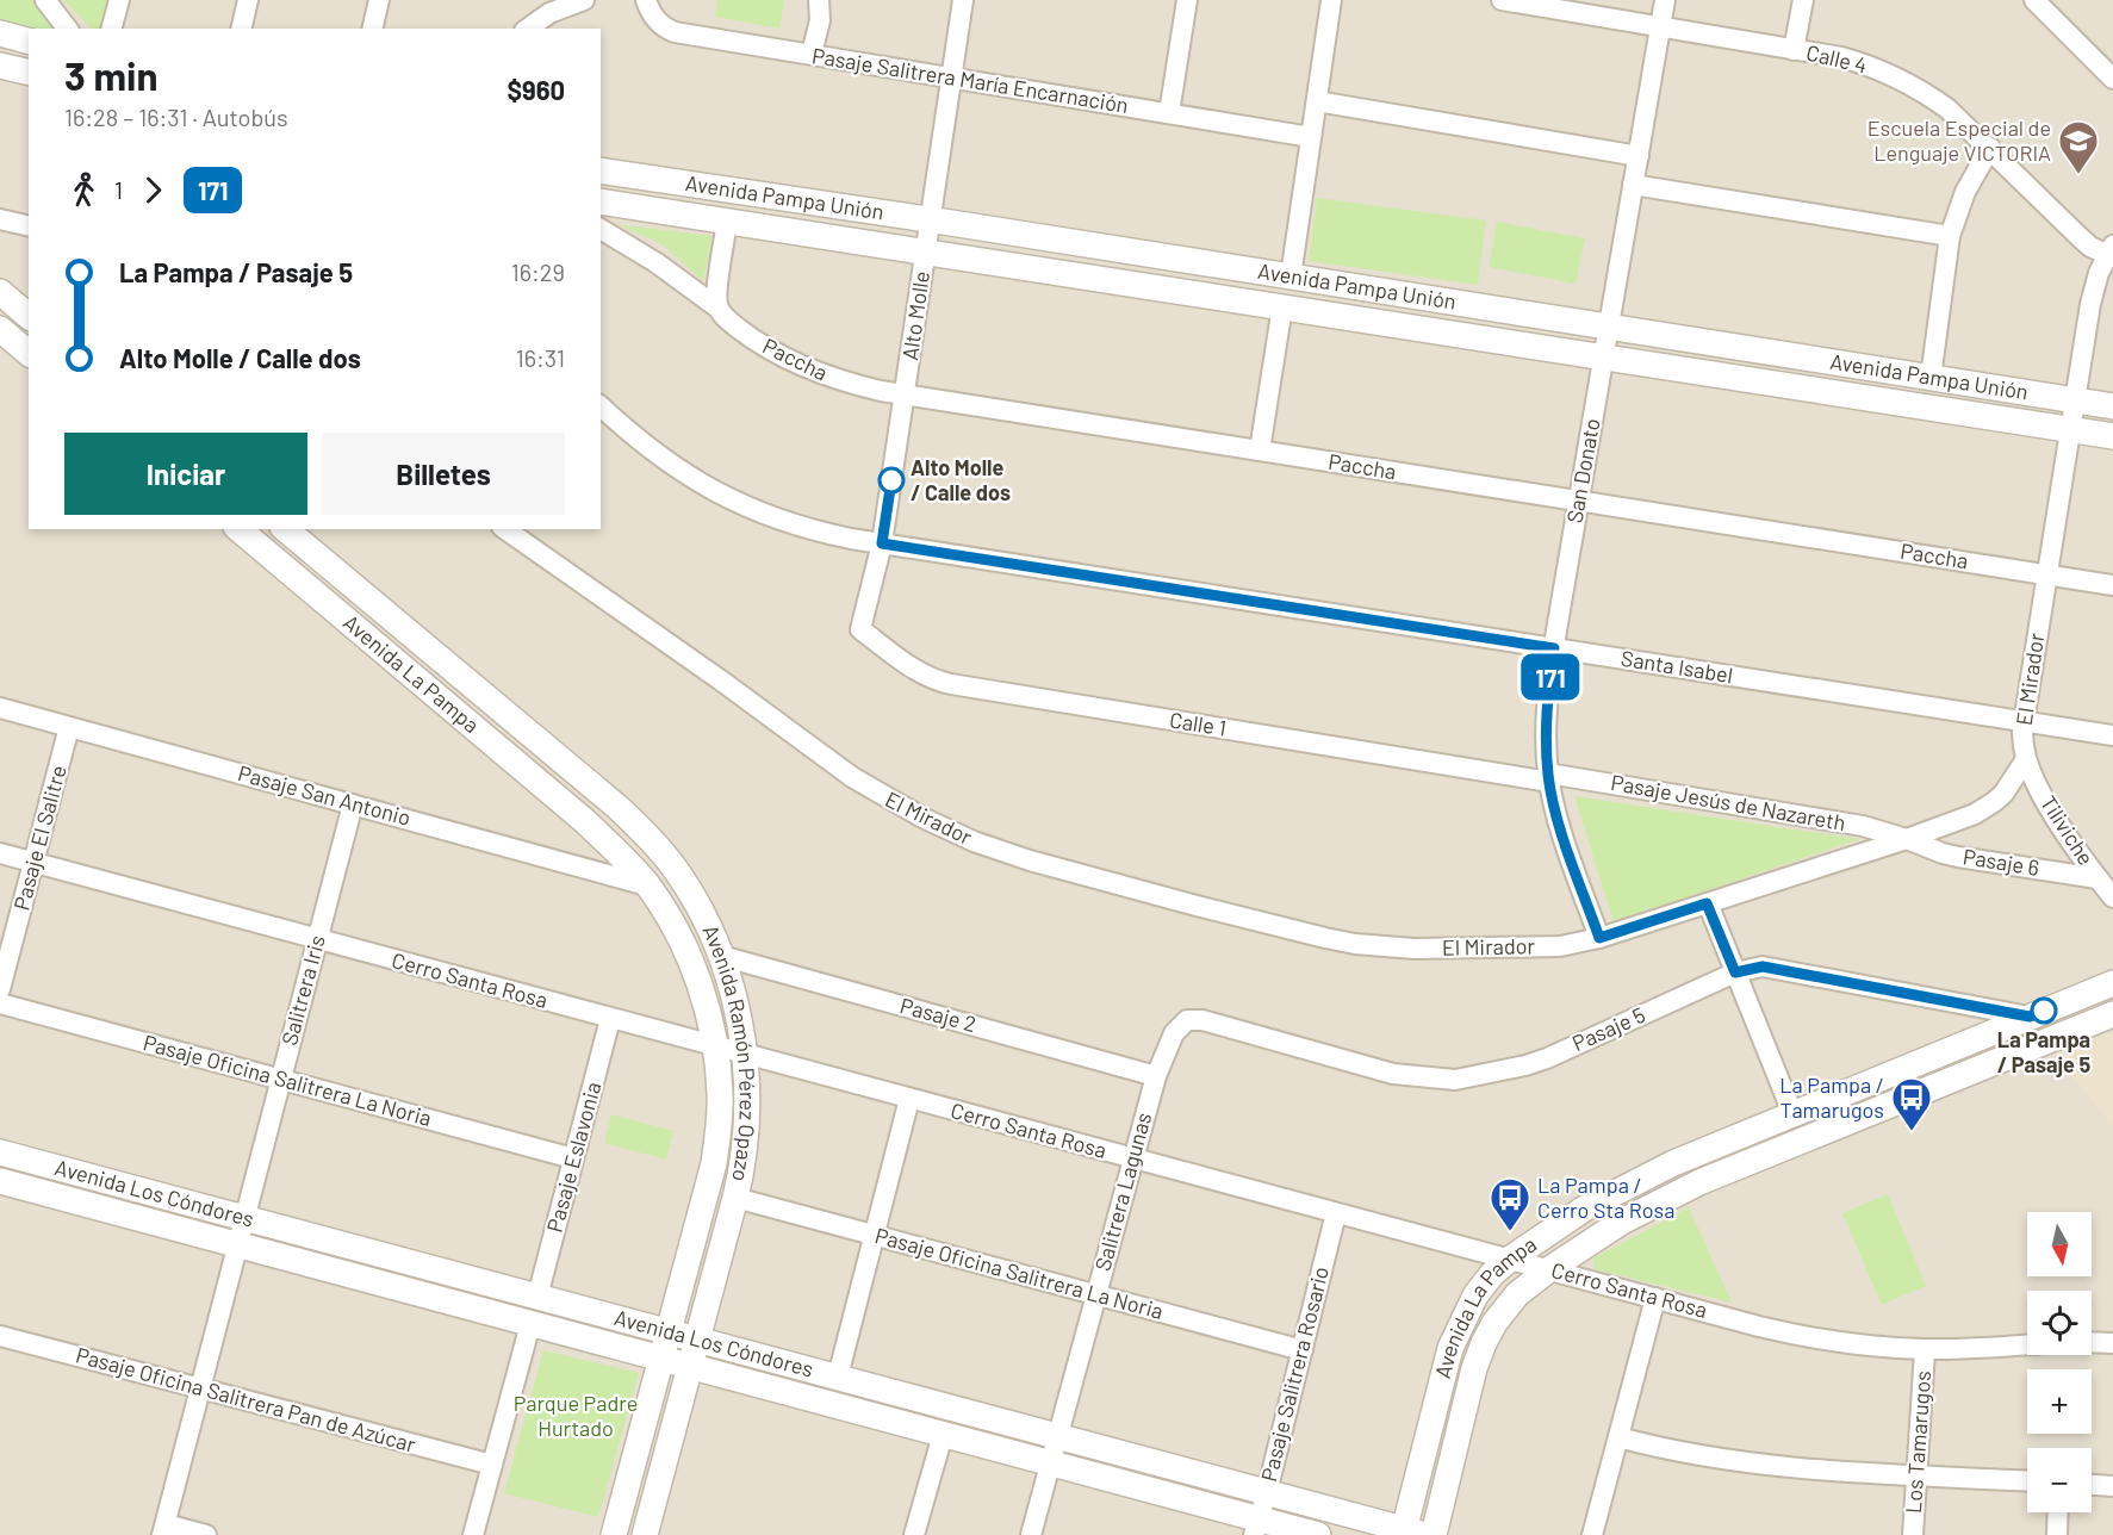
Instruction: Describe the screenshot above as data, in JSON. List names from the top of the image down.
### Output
{
  "streets": {
    "street": [
      "Calle 4",
      "Pasaje Salitrera María Encarnación",
      "Avenida Pampa Unión",
      "Alto Molle",
      "Paccha",
      "San Donato",
      "Santa Isabel",
      "Avenida La Pampa",
      "El Mirador",
      "Calle 1",
      "Pasaje San Antonio",
      "Pasaje Jesús de Nazareth",
      "Tiliviche",
      "Pasaje El Salitre",
      "Pasaje 6",
      "Cerro Santa Rosa",
      "Salitrera Iris",
      "Pasaje 2",
      "Pasaje 5",
      "Avenida Ramón Pérez Opazo",
      "Pasaje Oficina Salitrera La Noria",
      "Pasaje Eslavonia",
      "Salitrera Lagunas",
      "Avenida Los Cóndores",
      "Pasaje Salitrera Rosario",
      "Pasaje Oficina Salitrera Pan de Azúcar",
      "Los Tamarugos"
    ]
  },
  "crossings": [
    ["Calle 4", "San Donato"],
    ["Calle 4", "El Mirador"],
    ["Pasaje Salitrera María Encarnación", "Alto Molle"],
    ["Avenida Pampa Unión", "Alto Molle"],
    ["Avenida Pampa Unión", "San Donato"],
    ["Avenida Pampa Unión", "El Mirador"],
    ["Alto Molle", "Paccha"],
    ["Alto Molle", "Santa Isabel"],
    ["Alto Molle", "Calle 1"],
    ["Paccha", "San Donato"],
    ["Paccha", "El Mirador"],
    ["San Donato", "Santa Isabel"],
    ["San Donato", "El Mirador"],
    ["San Donato", "Calle 1"],
    ["San Donato", "Pasaje Jesús de Nazareth"],
    ["Santa Isabel", "El Mirador"],
    ["Avenida La Pampa", "Cerro Santa Rosa"],
    ["Avenida La Pampa", "Pasaje 5"],
    ["Avenida La Pampa", "Avenida Ramón Pérez Opazo"],
    ["Avenida La Pampa", "Avenida Los Cóndores"],
    ["El Mirador", "Pasaje Jesús de Nazareth"],
    ["El Mirador", "Tiliviche"],
    ["El Mirador", "Pasaje 6"],
    ["Calle 1", "Pasaje Jesús de Nazareth"],
    ["Pasaje San Antonio", "Pasaje El Salitre"],
    ["Pasaje San Antonio", "Salitrera Iris"],
    ["Pasaje San Antonio", "Avenida Ramón Pérez Opazo"],
    ["Pasaje Jesús de Nazareth", "Pasaje 6"],
    ["Tiliviche", "Pasaje 6"],
    ["Pasaje El Salitre", "Cerro Santa Rosa"],
    ["Cerro Santa Rosa", "Salitrera Iris"],
    ["Cerro Santa Rosa", "Avenida Ramón Pérez Opazo"],
    ["Cerro Santa Rosa", "Pasaje Eslavonia"],
    ["Cerro Santa Rosa", "Salitrera Lagunas"],
    ["Cerro Santa Rosa", "Pasaje Salitrera Rosario"],
    ["Cerro Santa Rosa", "Los Tamarugos"],
    ["Salitrera Iris", "Pasaje Oficina Salitrera La Noria"],
    ["Salitrera Iris", "Avenida Los Cóndores"],
    ["Pasaje 2", "Avenida Ramón Pérez Opazo"],
    ["Pasaje 2", "Salitrera Lagunas"],
    ["Pasaje 5", "Salitrera Lagunas"],
    ["Avenida Ramón Pérez Opazo", "Pasaje Oficina Salitrera La Noria"],
    ["Avenida Ramón Pérez Opazo", "Avenida Los Cóndores"],
    ["Pasaje Oficina Salitrera La Noria", "Pasaje Eslavonia"],
    ["Pasaje Oficina Salitrera La Noria", "Salitrera Lagunas"],
    ["Pasaje Oficina Salitrera La Noria", "Pasaje Salitrera Rosario"],
    ["Pasaje Eslavonia", "Avenida Los Cóndores"],
    ["Salitrera Lagunas", "Avenida Los Cóndores"],
    ["Avenida Los Cóndores", "Pasaje Salitrera Rosario"]
  ],
  "parks": ["Parque Padre Hurtado"],
  "places": {
    "school or university": ["Escuela Especial de Lenguaje VICTORIA"],
    "other": ["Alto Molle / Calle dos", "La Pampa / Pasaje 5"],
    "bus stop": ["La Pampa / Tamarugos", "La Pampa / Cerro Sta Rosa"]
  },
  "lines": ["bus line 171"],
  "north": "bottom",
  "page": {
    "on_map": "171",
    "heading": ["3 min", "16:28 – 16:31 · Autobús", "$960"],
    "legs": ["1", "171"],
    "list": [
      {
        "name": "La Pampa / Pasaje 5",
        "value": "16:29"
      },
      {
        "name": "Alto Molle / Calle dos",
        "value": "16:31"
      }
    ],
    "buttons": ["Iniciar", "Billetes"],
    "map_buttons": ["+", "−"]
  }
}
